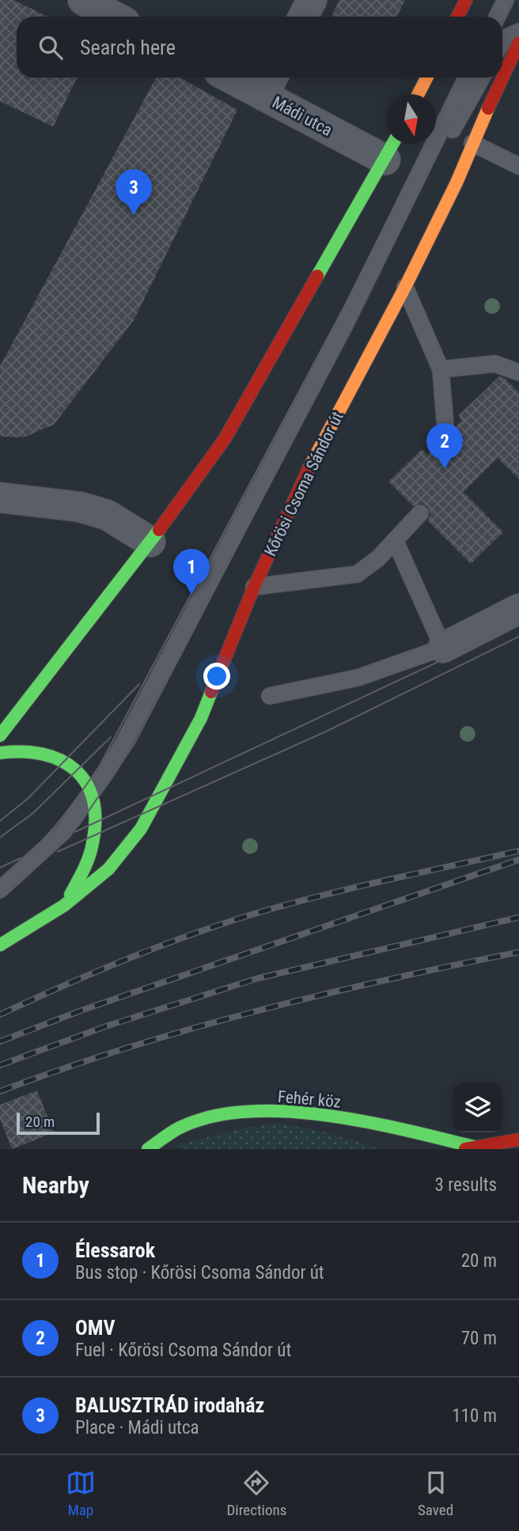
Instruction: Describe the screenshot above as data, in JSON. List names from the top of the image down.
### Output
{
  "streets": {
    "main road": ["Kőrösi Csoma Sándor út", "Fehér köz"],
    "street": ["Mádi utca"]
  },
  "scale_bar": "20 m",
  "north": "bottom",
  "page": {
    "search": "Search here",
    "pins": ["3", "2", "1"],
    "scale": "20 m",
    "heading": ["Nearby", "3 results"],
    "list": [
      {
        "mark": "1",
        "name": "Élessarok",
        "note": "Bus stop · Kőrösi Csoma Sándor út",
        "value": "20 m"
      },
      {
        "mark": "2",
        "name": "OMV",
        "note": "Fuel · Kőrösi Csoma Sándor út",
        "value": "70 m"
      },
      {
        "mark": "3",
        "name": "BALUSZTRÁD irodaház",
        "note": "Place · Mádi utca",
        "value": "110 m"
      }
    ],
    "nav": ["Map", "Directions", "Saved"]
  }
}
